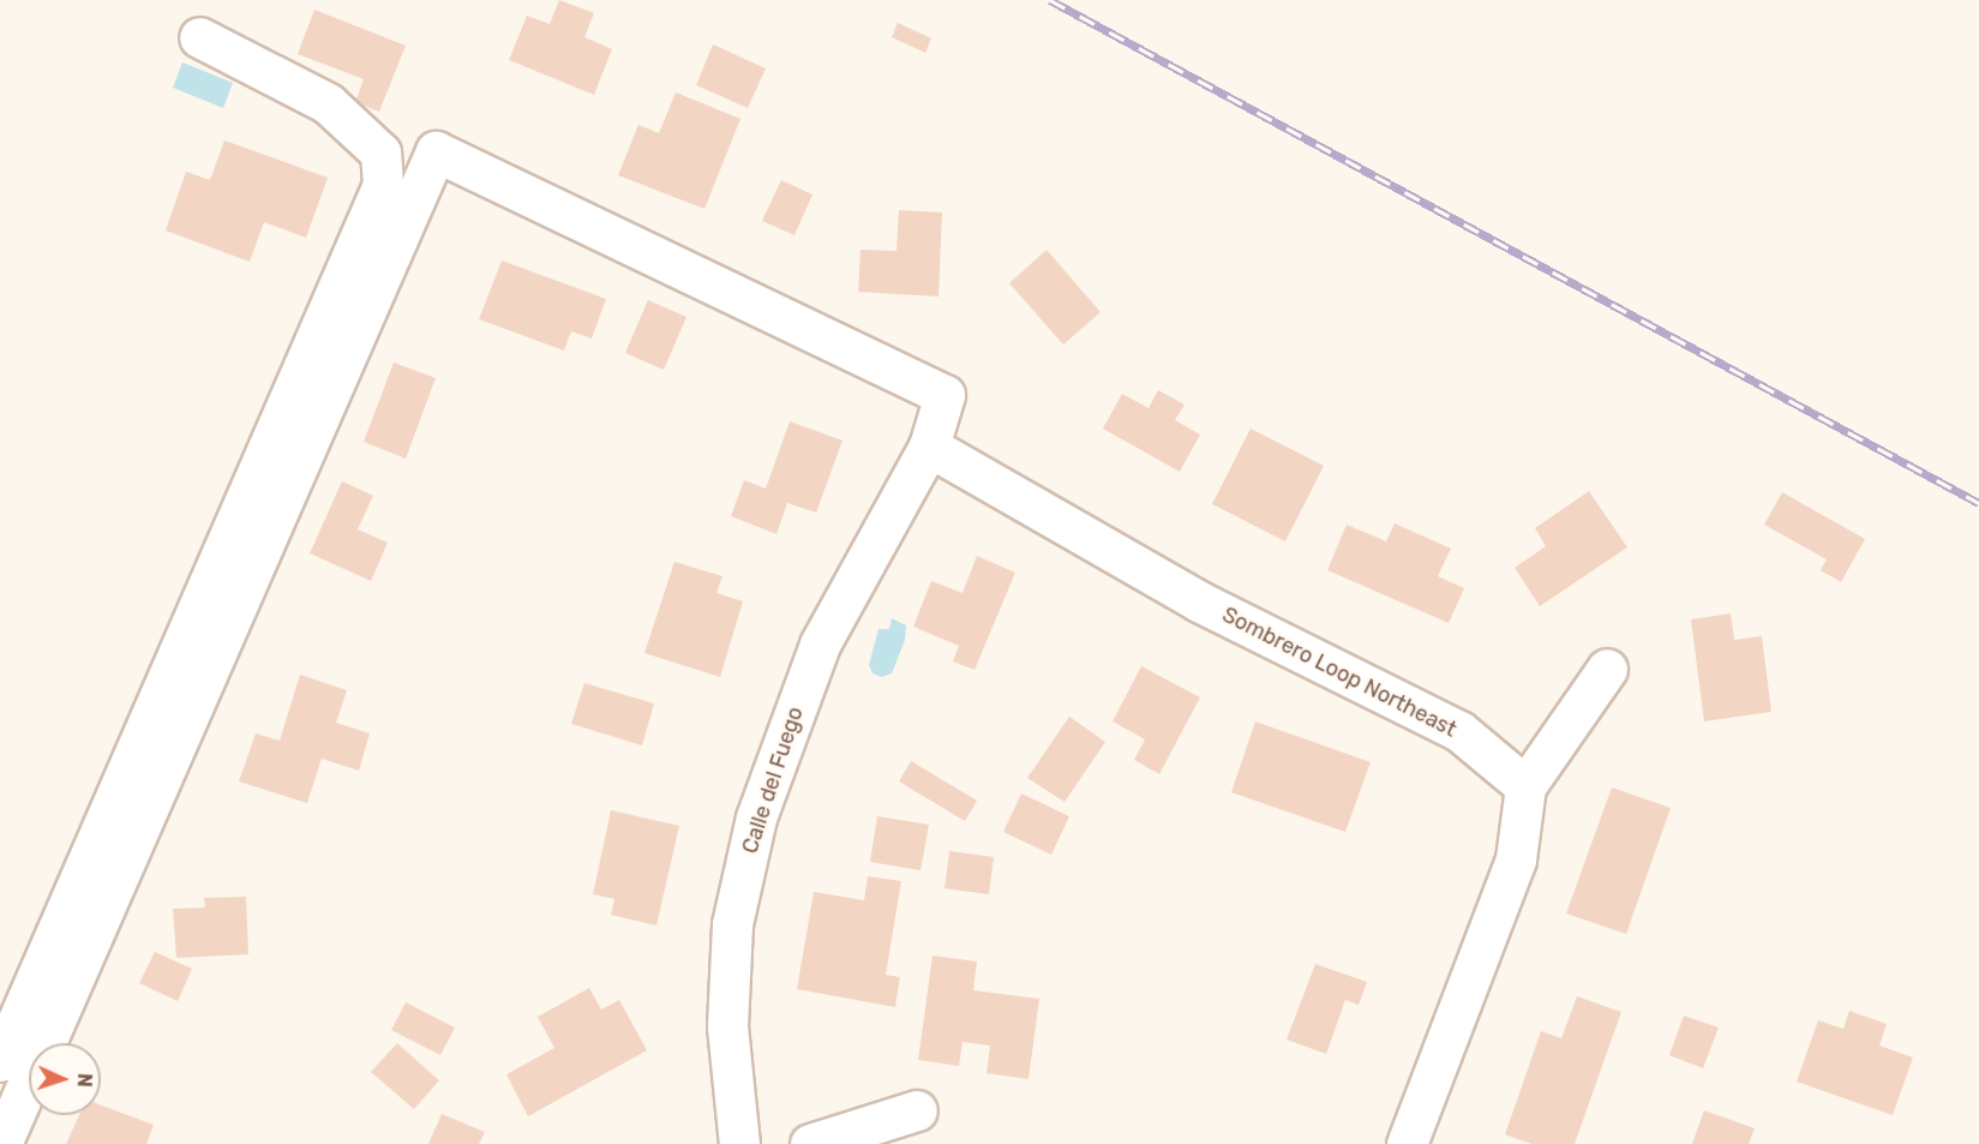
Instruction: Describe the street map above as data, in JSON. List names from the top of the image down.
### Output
{
  "streets": {
    "street": ["Sombrero Loop Northeast", "Calle del Fuego"]
  },
  "crossings": [
    ["Sombrero Loop Northeast", "Calle del Fuego"]
  ],
  "north": "right"
}
